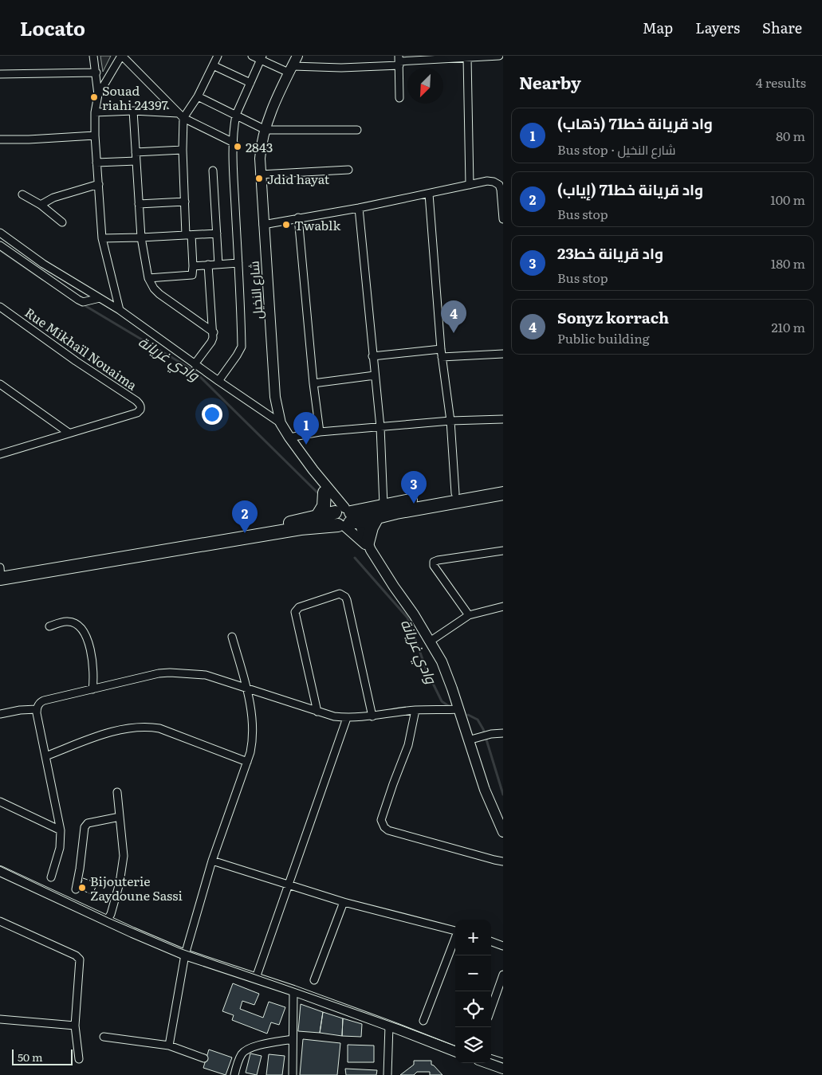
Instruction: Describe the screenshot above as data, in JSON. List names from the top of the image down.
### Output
{
  "streets": {
    "main road": ["شارع النخيل"],
    "street": ["Rue Mikhaïl Nouaima"]
  },
  "water": ["وادي غريانة"],
  "places": [
    "Souad riahi 24397",
    "2843",
    "Jdid hayat",
    "Twablk",
    "Bijouterie Zaydoune Sassi"
  ],
  "scale_bar": "50 m",
  "north": "bottom left",
  "page": {
    "header": "Locato",
    "nav": ["Map", "Layers", "Share"],
    "heading": ["Nearby", "4 results"],
    "list": [
      {
        "mark": "1",
        "name": "واد قريانة خط71 (ذهاب)",
        "note": "Bus stop · شارع النخيل",
        "value": "80 m"
      },
      {
        "mark": "2",
        "name": "واد قريانة خط71 (إياب)",
        "note": "Bus stop",
        "value": "100 m"
      },
      {
        "mark": "3",
        "name": "واد قريانة خط23",
        "note": "Bus stop",
        "value": "180 m"
      },
      {
        "mark": "4",
        "name": "Sonyz korrach",
        "note": "Public building",
        "value": "210 m"
      }
    ],
    "pins": [
      "4",
      "1",
      "3",
      "2"
    ],
    "map_buttons": ["+", "−"],
    "scale": "50 m"
  }
}
